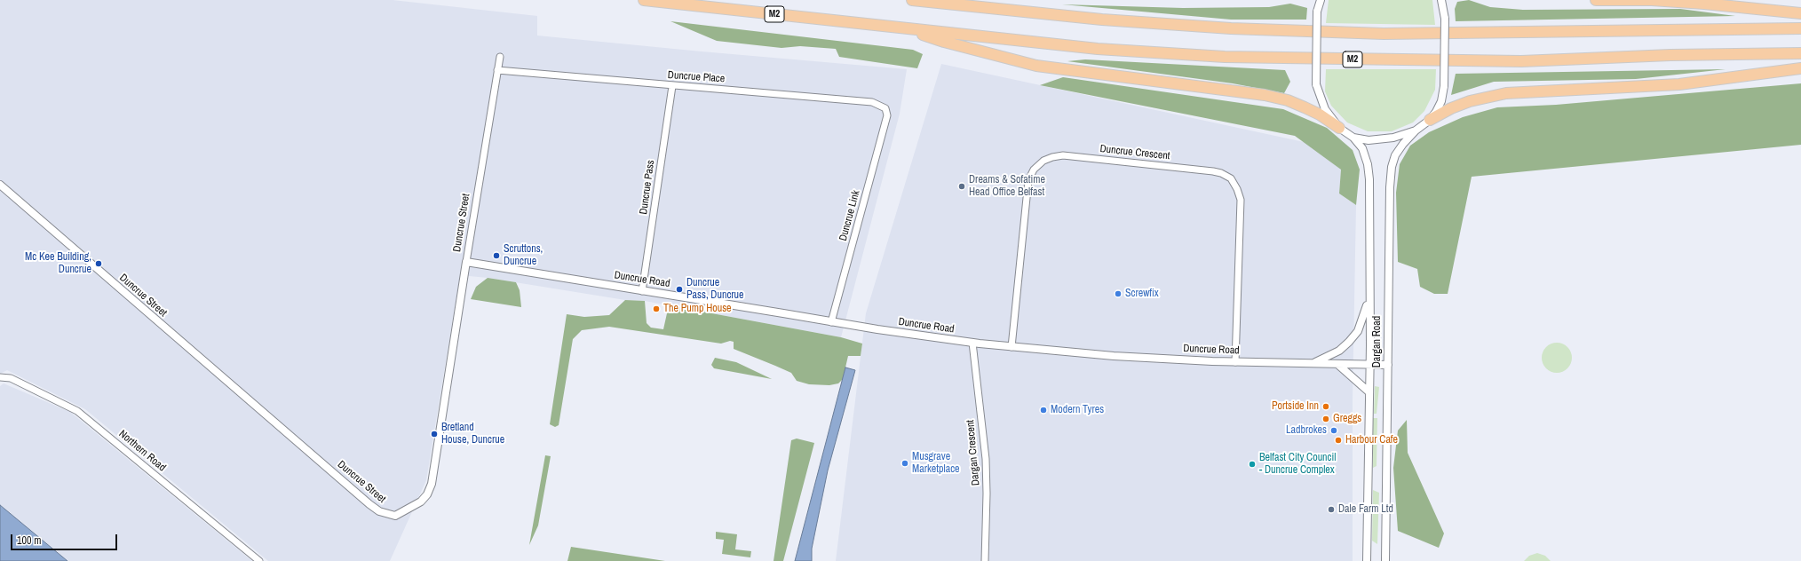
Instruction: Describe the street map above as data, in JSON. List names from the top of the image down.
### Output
{
  "streets": {
    "highway": ["M2"],
    "street": [
      "Duncrue Place",
      "Duncrue Crescent",
      "Duncrue Pass",
      "Duncrue Link",
      "Duncrue Street",
      "Duncrue Road",
      "Dargan Road",
      "Northern Road",
      "Dargan Crescent"
    ]
  },
  "crossings": [
    ["Duncrue Place", "Duncrue Pass"],
    ["Duncrue Place", "Duncrue Link"],
    ["Duncrue Place", "Duncrue Street"],
    ["Duncrue Crescent", "Duncrue Road"],
    ["Duncrue Pass", "Duncrue Road"],
    ["Duncrue Link", "Duncrue Road"],
    ["Duncrue Street", "Duncrue Road"],
    ["Duncrue Road", "Dargan Road"],
    ["Duncrue Road", "Dargan Crescent"]
  ],
  "places": [
    "Dreams & Sofatime Head Office Belfast",
    "Scruttons, Duncrue",
    "Mc Kee Building, Duncrue",
    "Duncrue Pass, Duncrue",
    "Screwfix",
    "The Pump House",
    "Portside Inn",
    "Modern Tyres",
    "Greggs",
    "Ladbrokes",
    "Bretland House, Duncrue",
    "Harbour Cafe",
    "Musgrave Marketplace",
    "Belfast City Council - Duncrue Complex",
    "Dale Farm Ltd"
  ],
  "scale_bar": "100 m"
}
